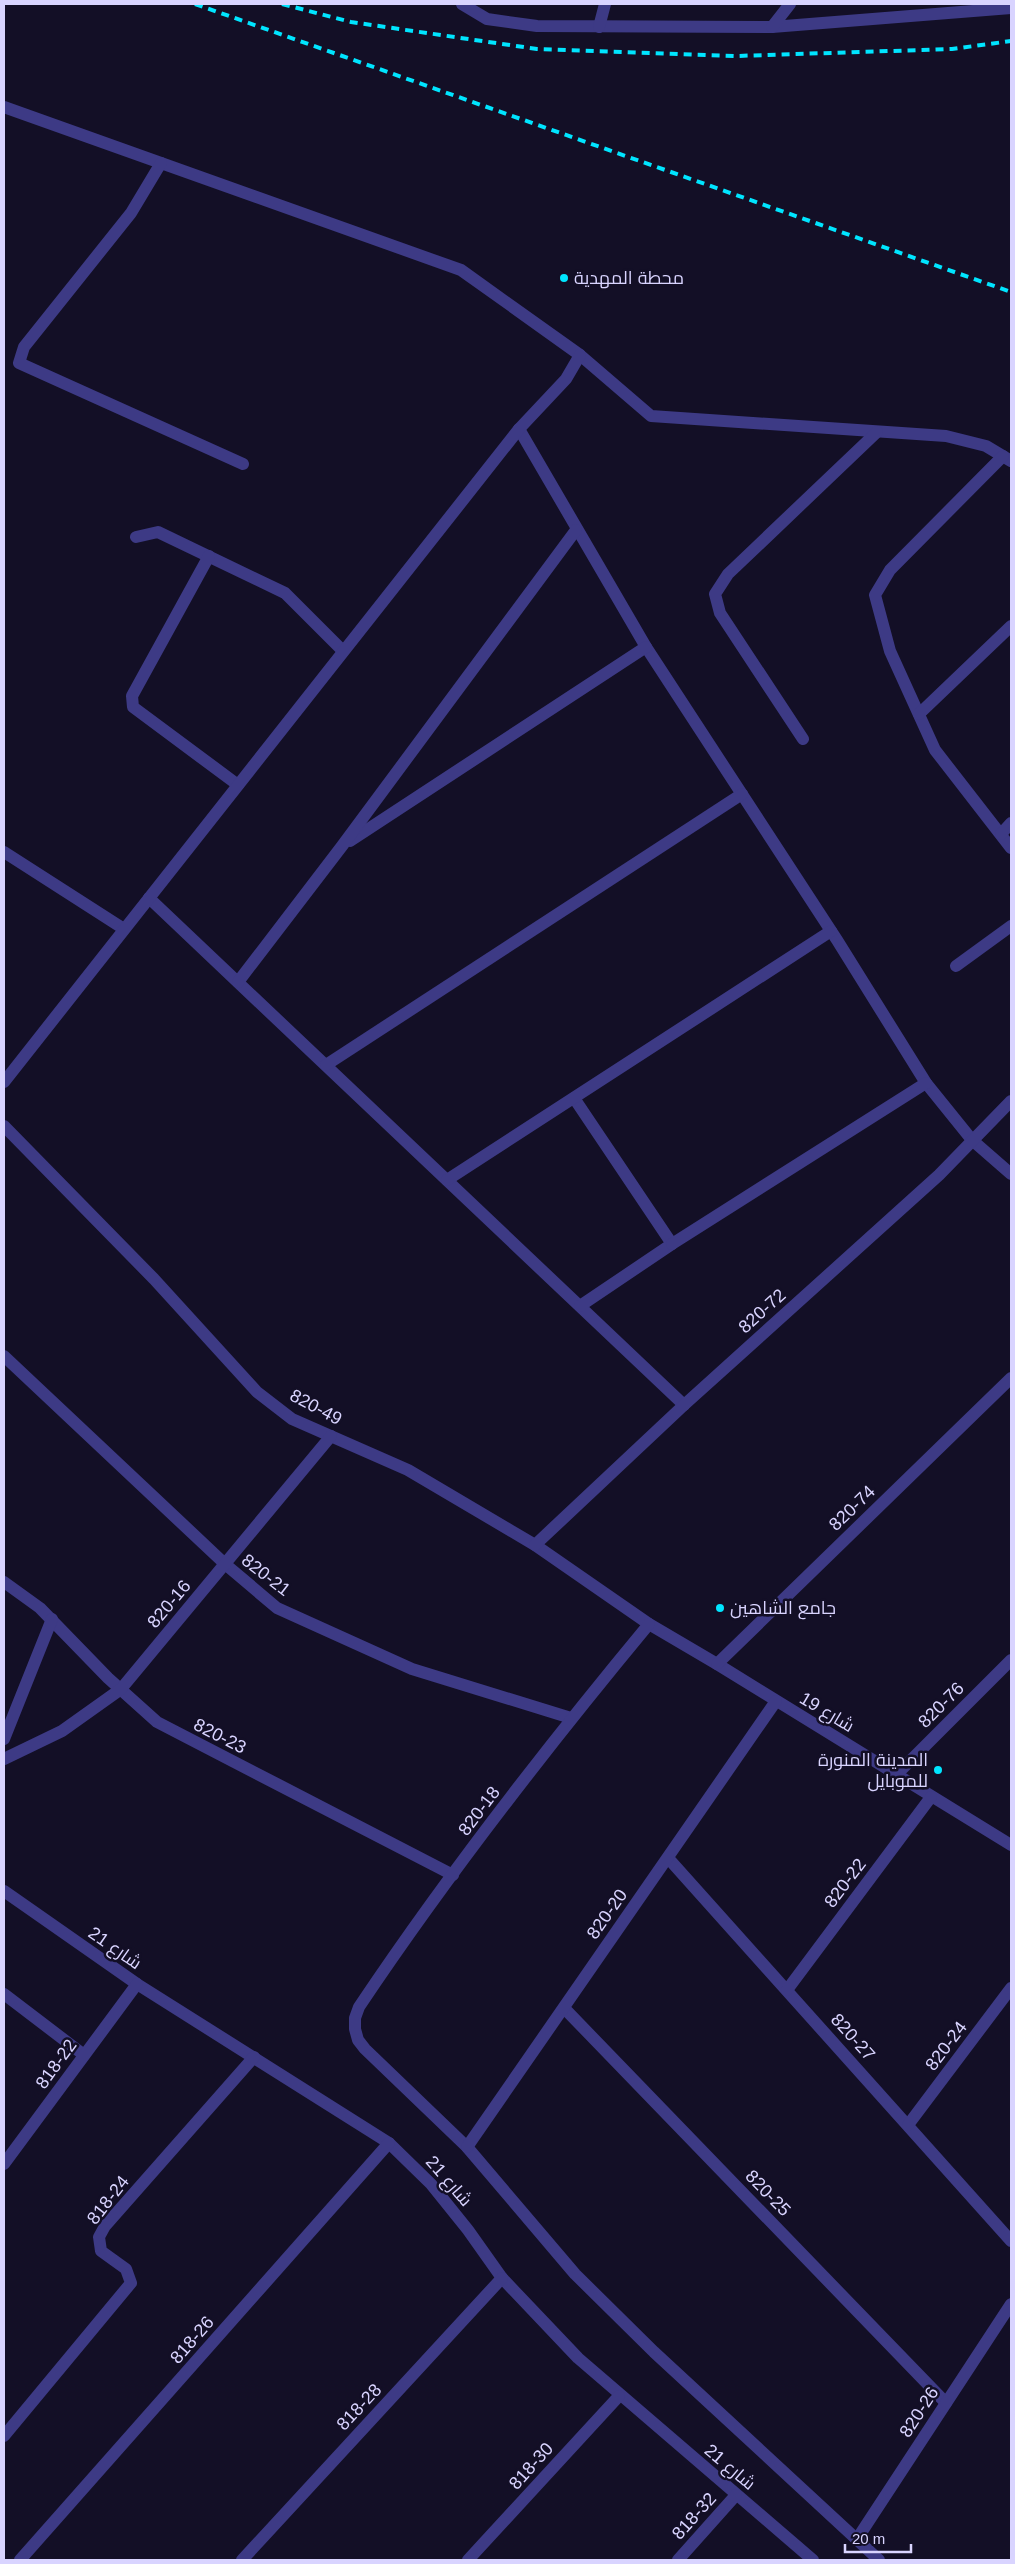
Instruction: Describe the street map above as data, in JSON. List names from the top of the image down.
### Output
{
  "streets": {
    "street": [
      "820-72",
      "820-49",
      "820-74",
      "820-21",
      "820-16",
      "820-76",
      "شارع 19",
      "820-23",
      "820-18",
      "820-22",
      "820-20",
      "شارع 21",
      "820-27",
      "820-24",
      "818-22",
      "820-25",
      "818-24",
      "818-26",
      "818-28",
      "820-26",
      "818-30",
      "818-32"
    ]
  },
  "crossings": [
    ["820-72", "820-49"],
    ["820-49", "820-16"],
    ["820-49", "شارع 19"],
    ["820-49", "820-18"],
    ["820-74", "شارع 19"],
    ["820-21", "820-16"],
    ["820-21", "820-18"],
    ["820-16", "820-23"],
    ["820-76", "شارع 19"],
    ["شارع 19", "820-18"],
    ["شارع 19", "820-22"],
    ["شارع 19", "820-20"],
    ["820-23", "820-18"],
    ["820-18", "شارع 21"],
    ["820-22", "820-27"],
    ["820-20", "شارع 21"],
    ["820-20", "820-27"],
    ["820-20", "820-25"],
    ["شارع 21", "818-22"],
    ["شارع 21", "818-24"],
    ["شارع 21", "818-26"],
    ["شارع 21", "818-28"],
    ["شارع 21", "820-26"],
    ["شارع 21", "818-30"],
    ["شارع 21", "818-32"],
    ["820-27", "820-24"],
    ["820-25", "820-26"]
  ],
  "places": ["محطة المهدية", "جامع الشاهين", "المدينة المنورة للموبايل"],
  "scale_bar": "20 m"
}
